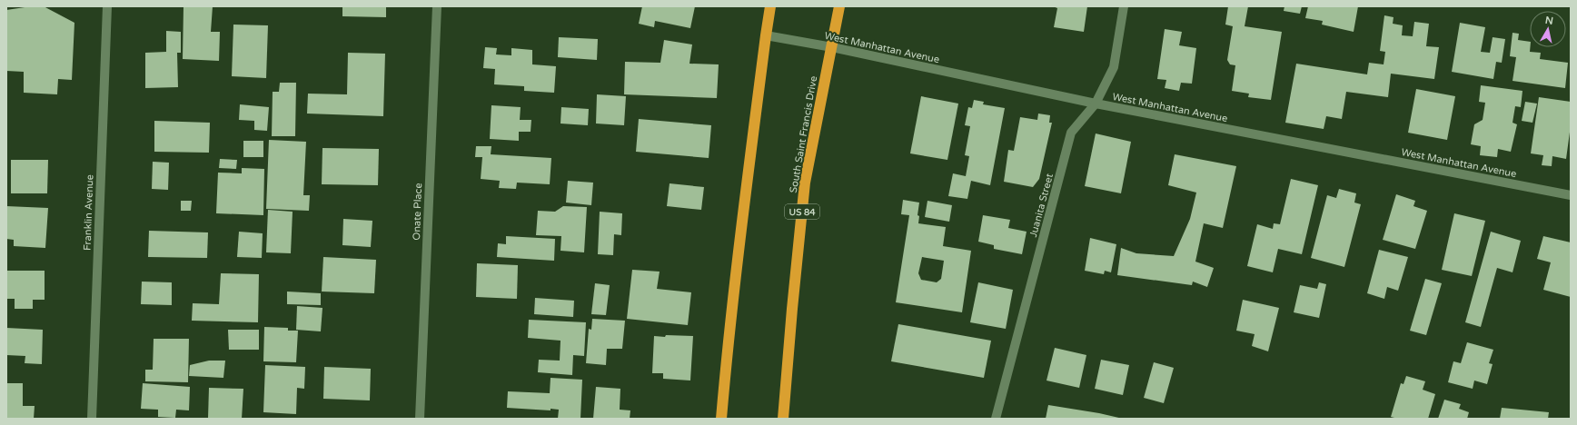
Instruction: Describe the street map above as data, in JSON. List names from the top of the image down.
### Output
{
  "streets": {
    "highway": ["South Saint Francis Drive", "US 84"],
    "street": [
      "West Manhattan Avenue",
      "Juanita Street",
      "Onate Place",
      "Franklin Avenue"
    ]
  },
  "crossings": [
    ["West Manhattan Avenue", "South Saint Francis Drive"],
    ["West Manhattan Avenue", "Juanita Street"]
  ],
  "north": "top"
}
